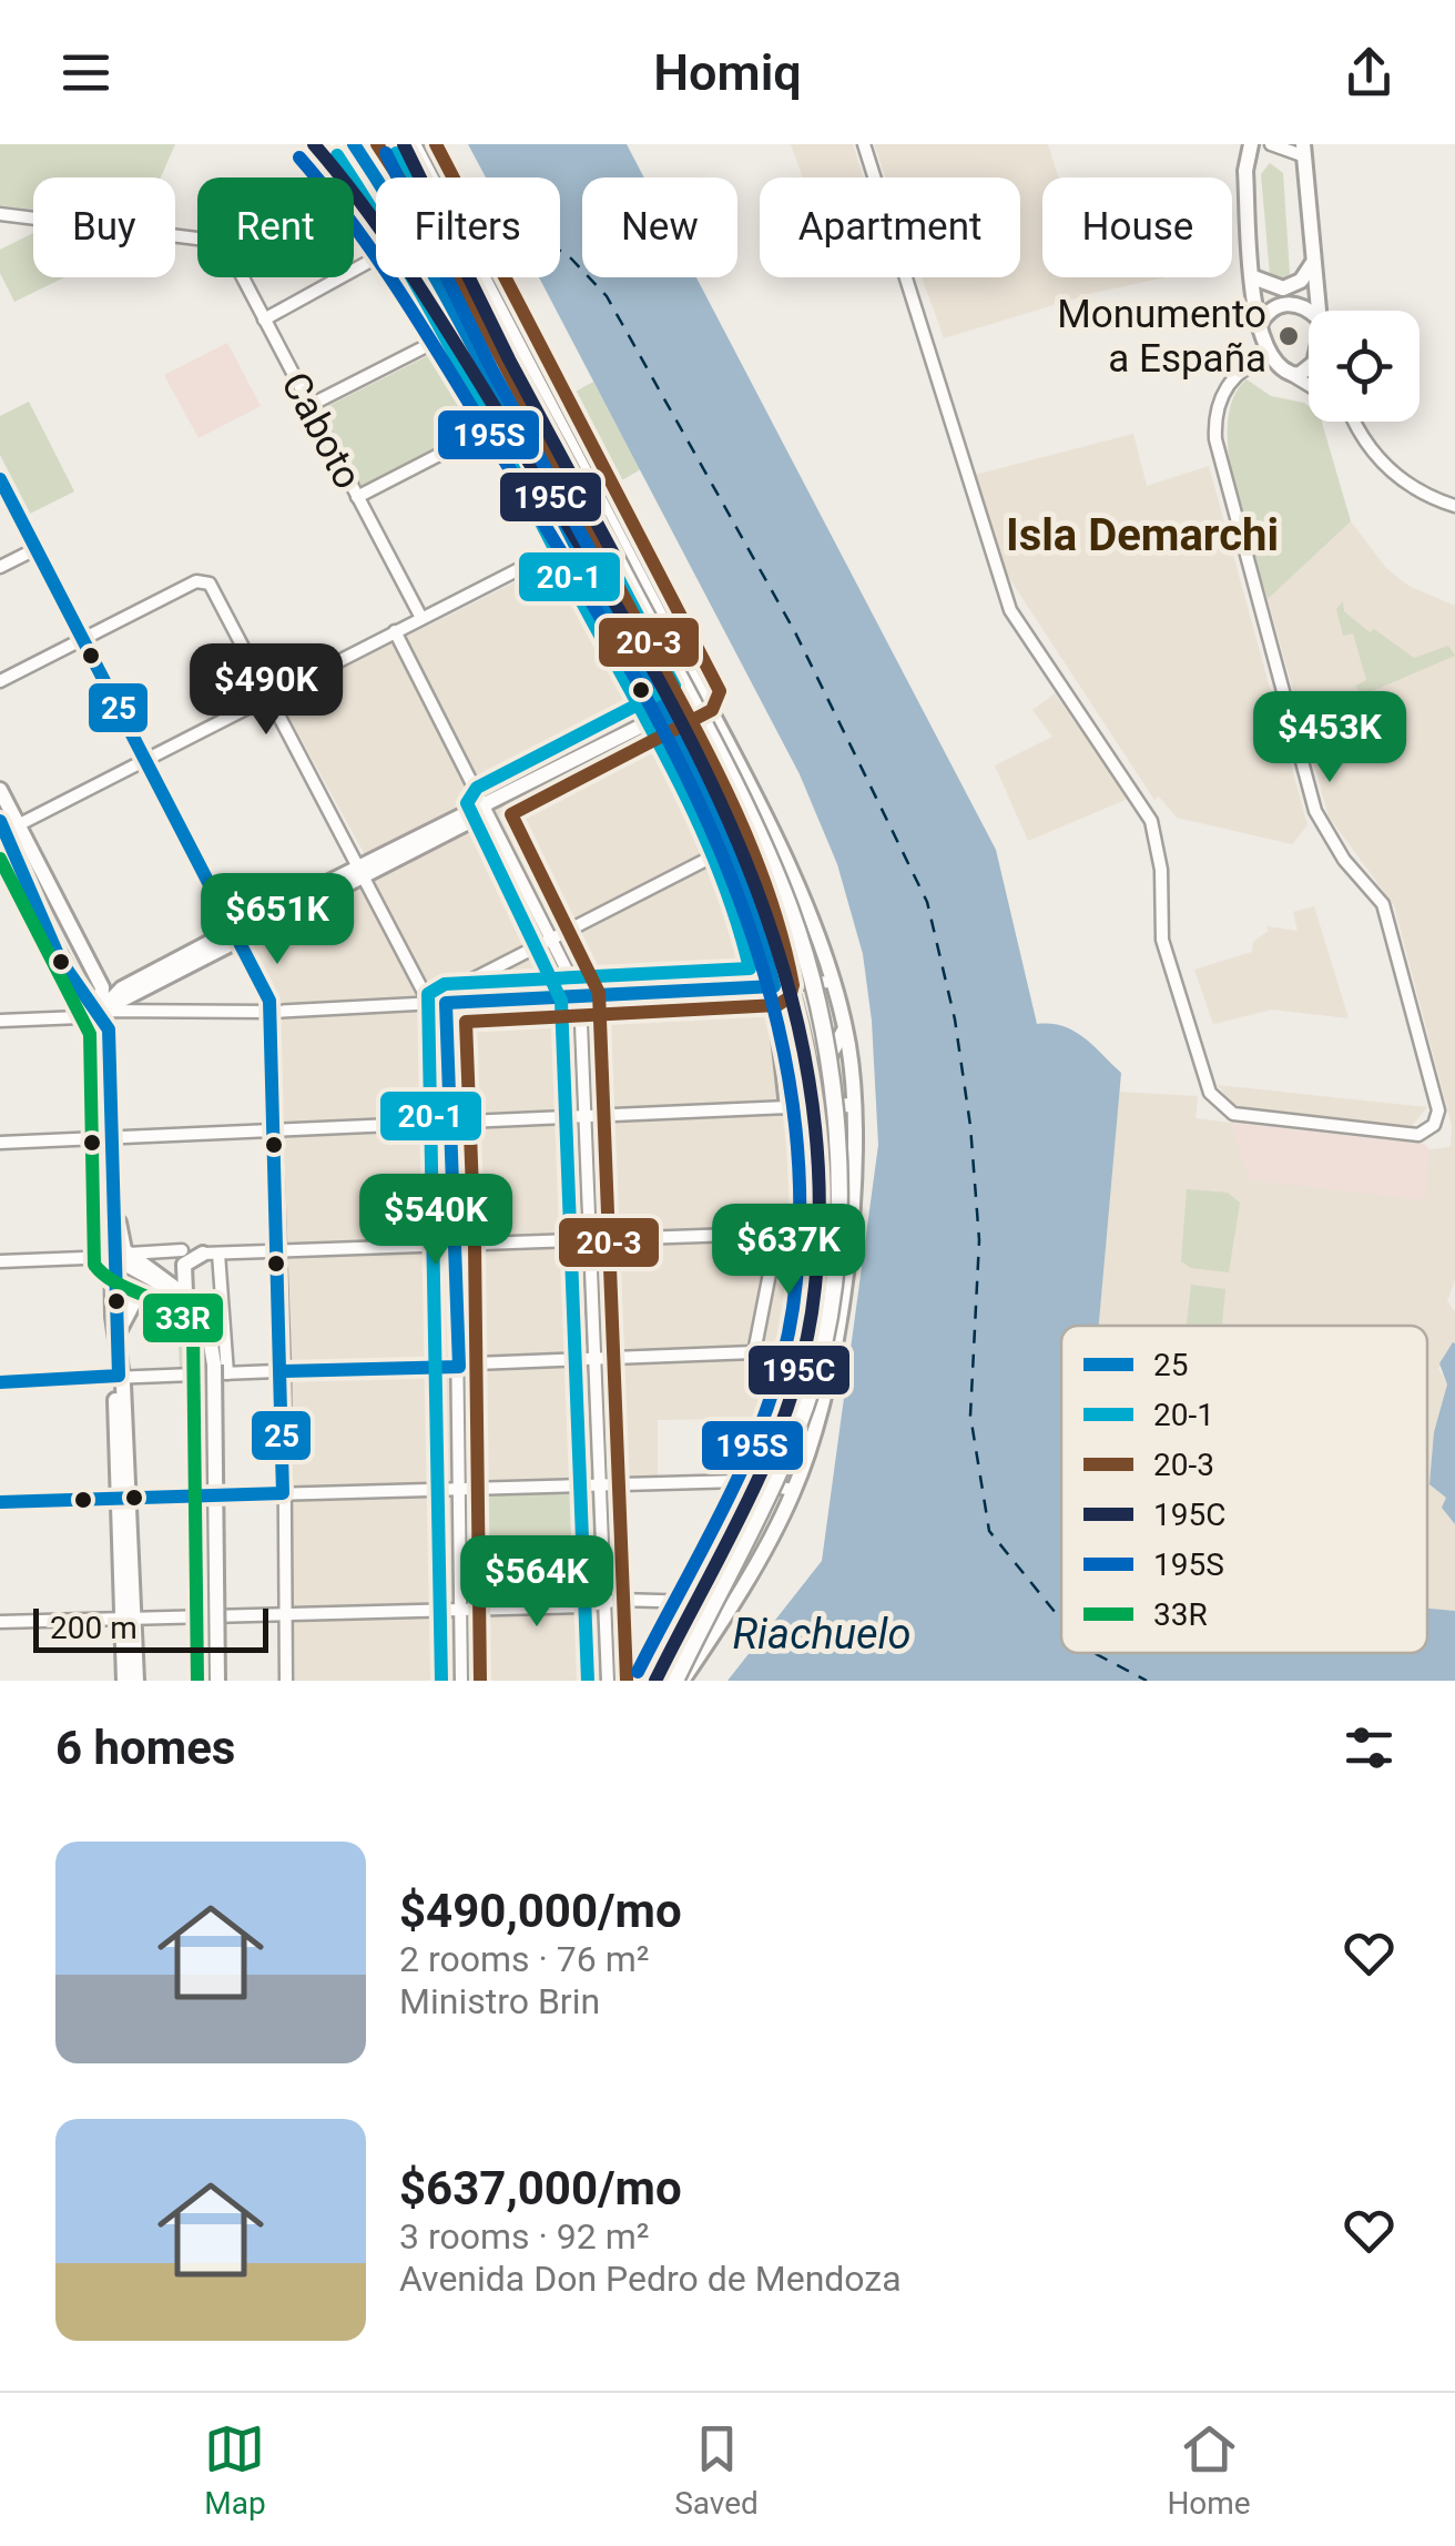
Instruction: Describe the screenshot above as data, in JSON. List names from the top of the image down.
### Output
{
  "streets": {
    "street": ["Caboto"]
  },
  "districts": ["Isla Demarchi"],
  "water": ["Riachuelo"],
  "places": ["Monumento a España"],
  "lines": [
    "transit line 25",
    "transit line 20-3",
    "transit line 195C",
    "transit line 20-1",
    "transit line 195S",
    "transit line 33R"
  ],
  "legend": [
    "25",
    "20-1",
    "20-3",
    "195C",
    "195S",
    "33R"
  ],
  "scale_bar": "200 m",
  "page": {
    "header": "Homiq",
    "chip": [
      "Buy",
      "Rent",
      "Filters",
      "New",
      "Apartment",
      "House"
    ],
    "price": [
      "$490K",
      "$453K",
      "$651K",
      "$540K",
      "$637K",
      "$564K"
    ],
    "scale": "200 m",
    "heading": "6 homes",
    "list": [
      {
        "name": "$490,000/mo",
        "note": "2 rooms · 76 m² · Ministro Brin"
      },
      {
        "name": "$637,000/mo",
        "note": "3 rooms · 92 m² · Avenida Don Pedro de Mendoza"
      }
    ],
    "tabs": ["Map", "Saved", "Home"]
  }
}
